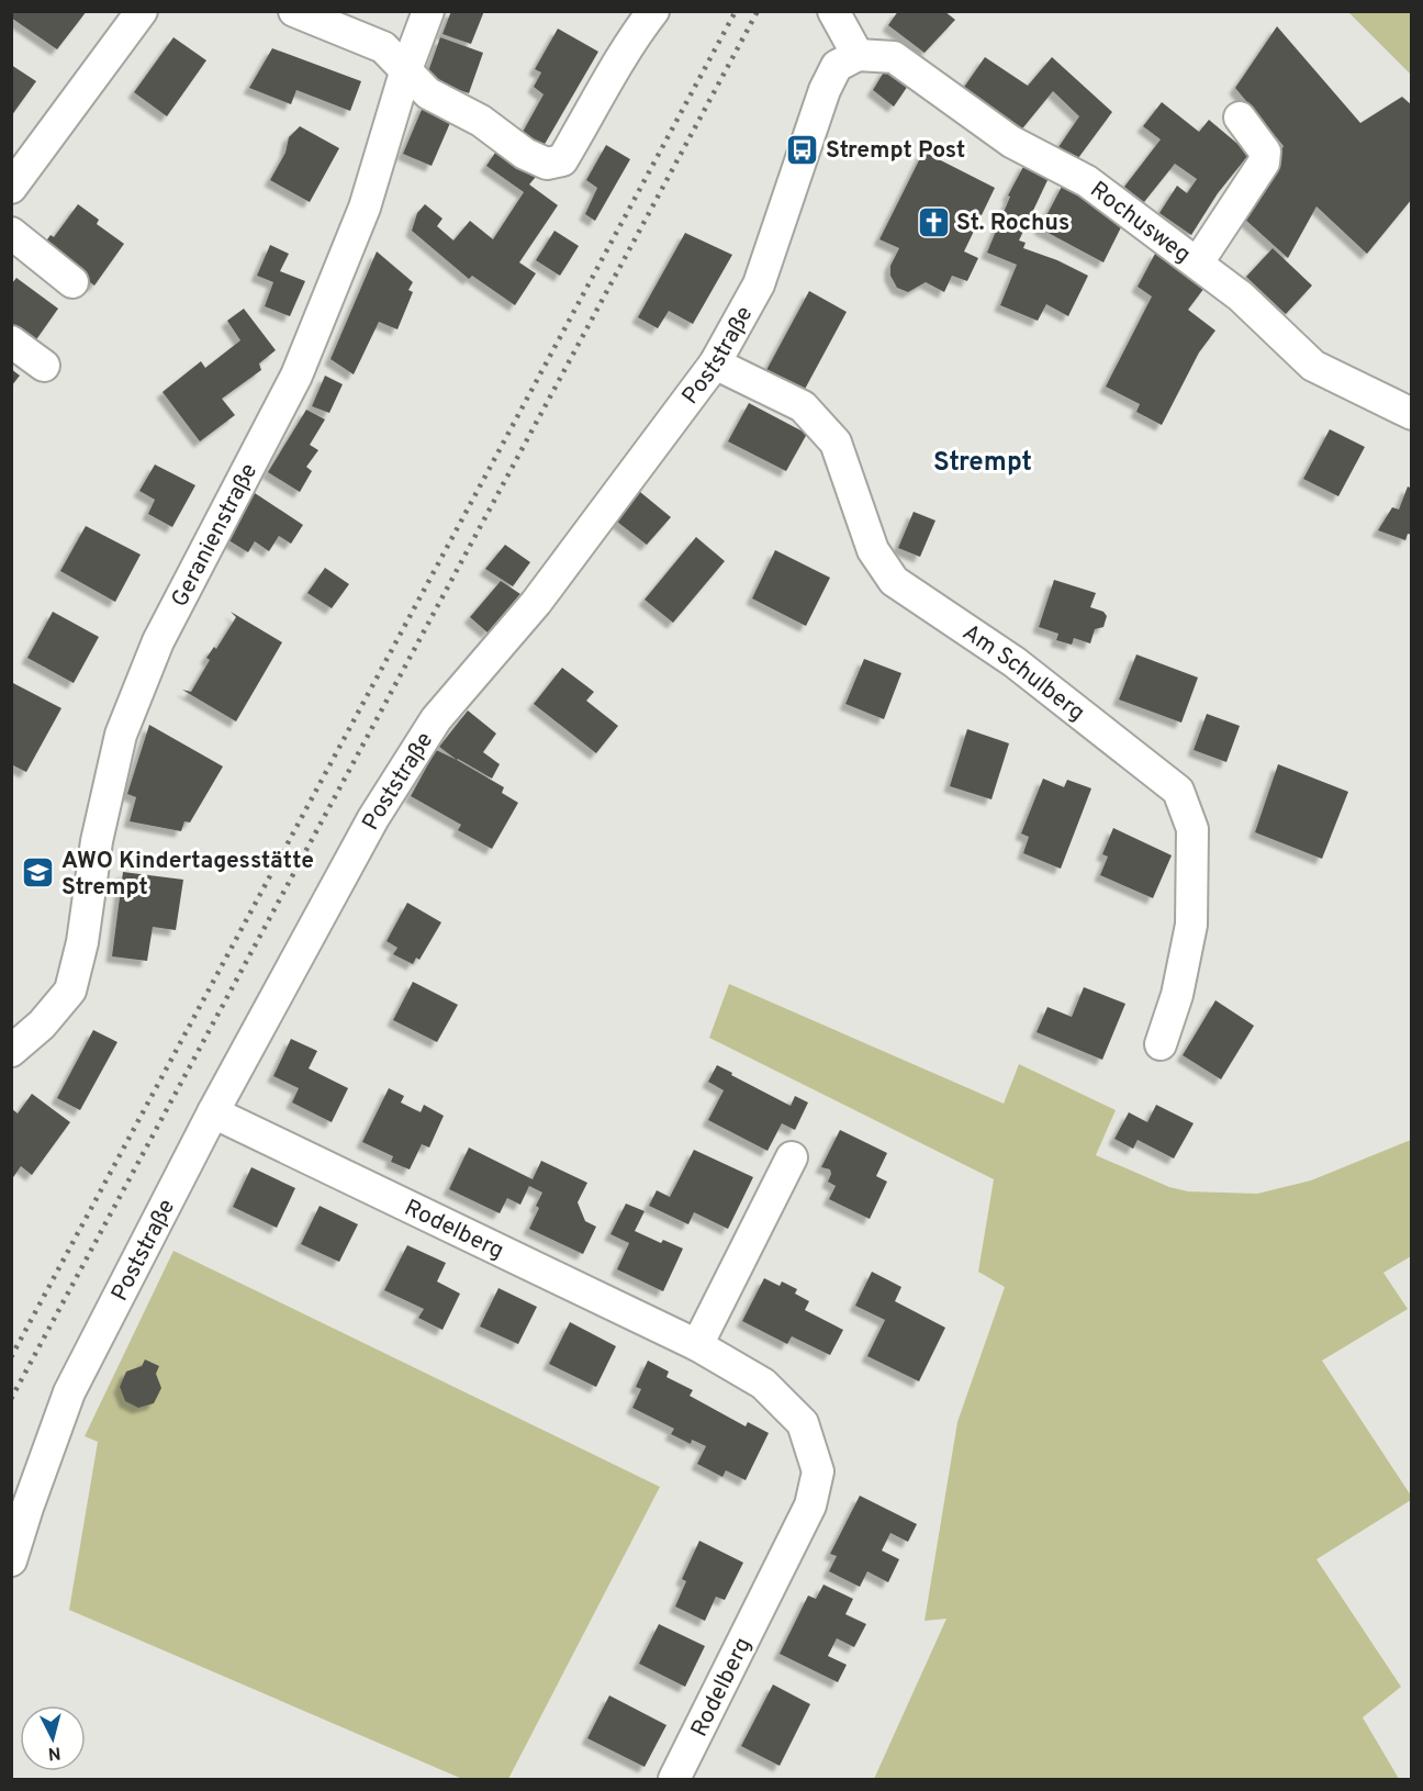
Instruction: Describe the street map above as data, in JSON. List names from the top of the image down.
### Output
{
  "streets": {
    "street": [
      "Rochusweg",
      "Poststraße",
      "Geranienstraße",
      "Am Schulberg",
      "Rodelberg"
    ]
  },
  "crossings": [
    ["Rochusweg", "Poststraße"],
    ["Poststraße", "Am Schulberg"],
    ["Poststraße", "Rodelberg"]
  ],
  "districts": ["Strempt"],
  "places": {
    "bus stop": ["Strempt Post"],
    "church": ["St. Rochus"],
    "school or university": ["AWO Kindertagesstätte Strempt"]
  },
  "north": "bottom"
}
